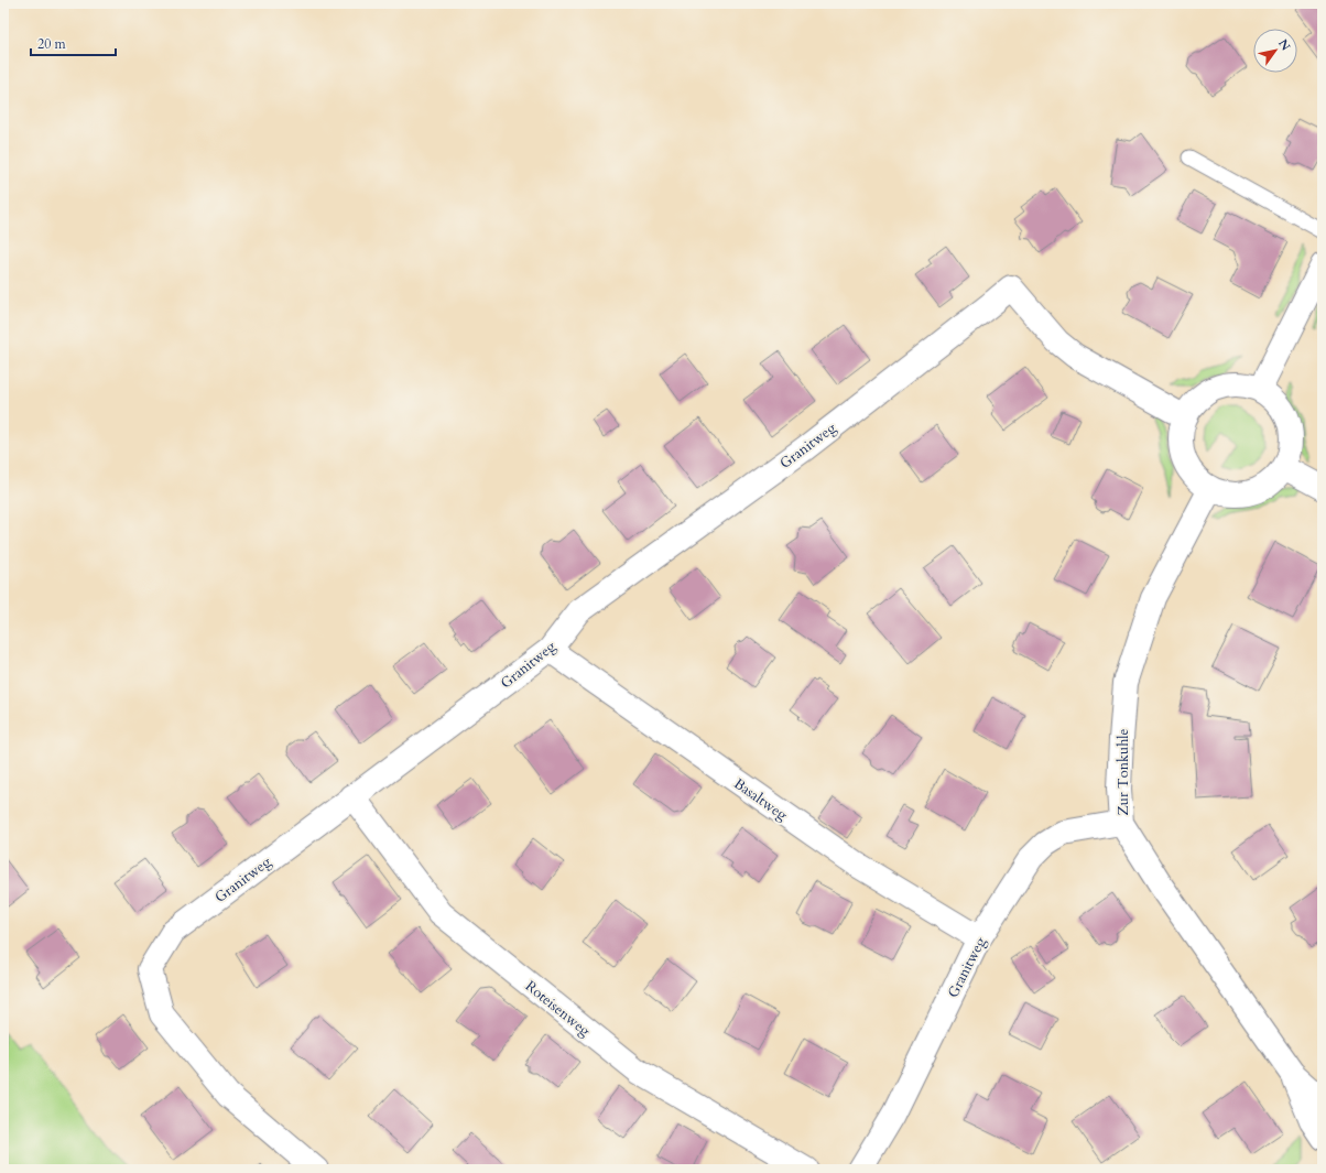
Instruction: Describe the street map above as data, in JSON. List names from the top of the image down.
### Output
{
  "streets": {
    "street": [
      "Granitweg",
      "Zur Tonkuhle",
      "Basaltweg",
      "Roteisenweg"
    ]
  },
  "crossings": [
    ["Granitweg", "Zur Tonkuhle"],
    ["Granitweg", "Basaltweg"],
    ["Granitweg", "Roteisenweg"]
  ],
  "scale_bar": "20 m",
  "north": "top right"
}
